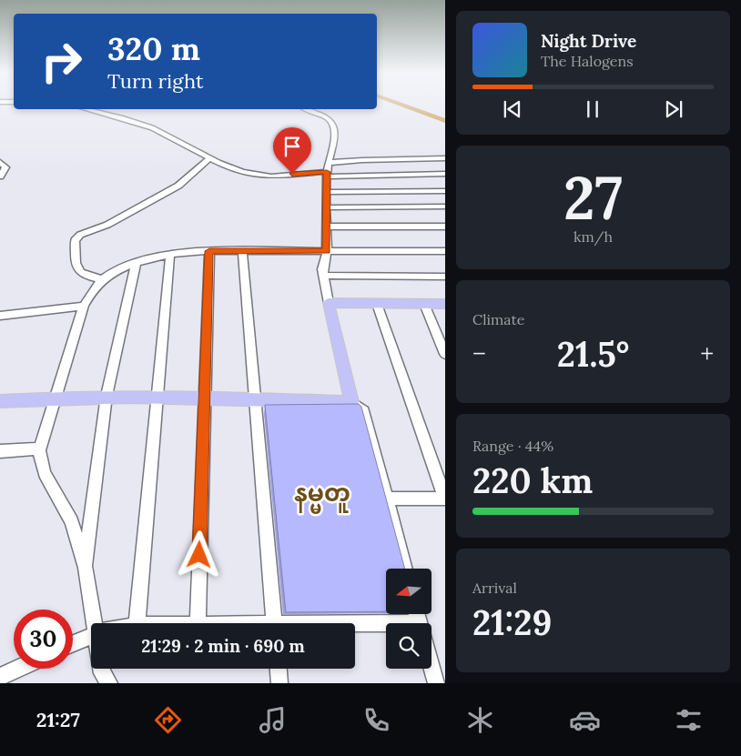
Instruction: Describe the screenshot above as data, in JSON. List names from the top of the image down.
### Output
{
  "districts": ["နမ္မတူ"],
  "north": "left",
  "page": {
    "turn": ["320 m", "Turn right"],
    "song": ["Night Drive", "The Halogens"],
    "tile": [
      ["27", "km/h"],
      "Climate",
      ["Range · 44%", "220 km"],
      ["Arrival", "21:29"]
    ],
    "heat": ["−", "21.5°", "+"],
    "limit": "30",
    "trip": "21:29 · 2 min · 690 m",
    "tabs": "21:27"
  }
}
